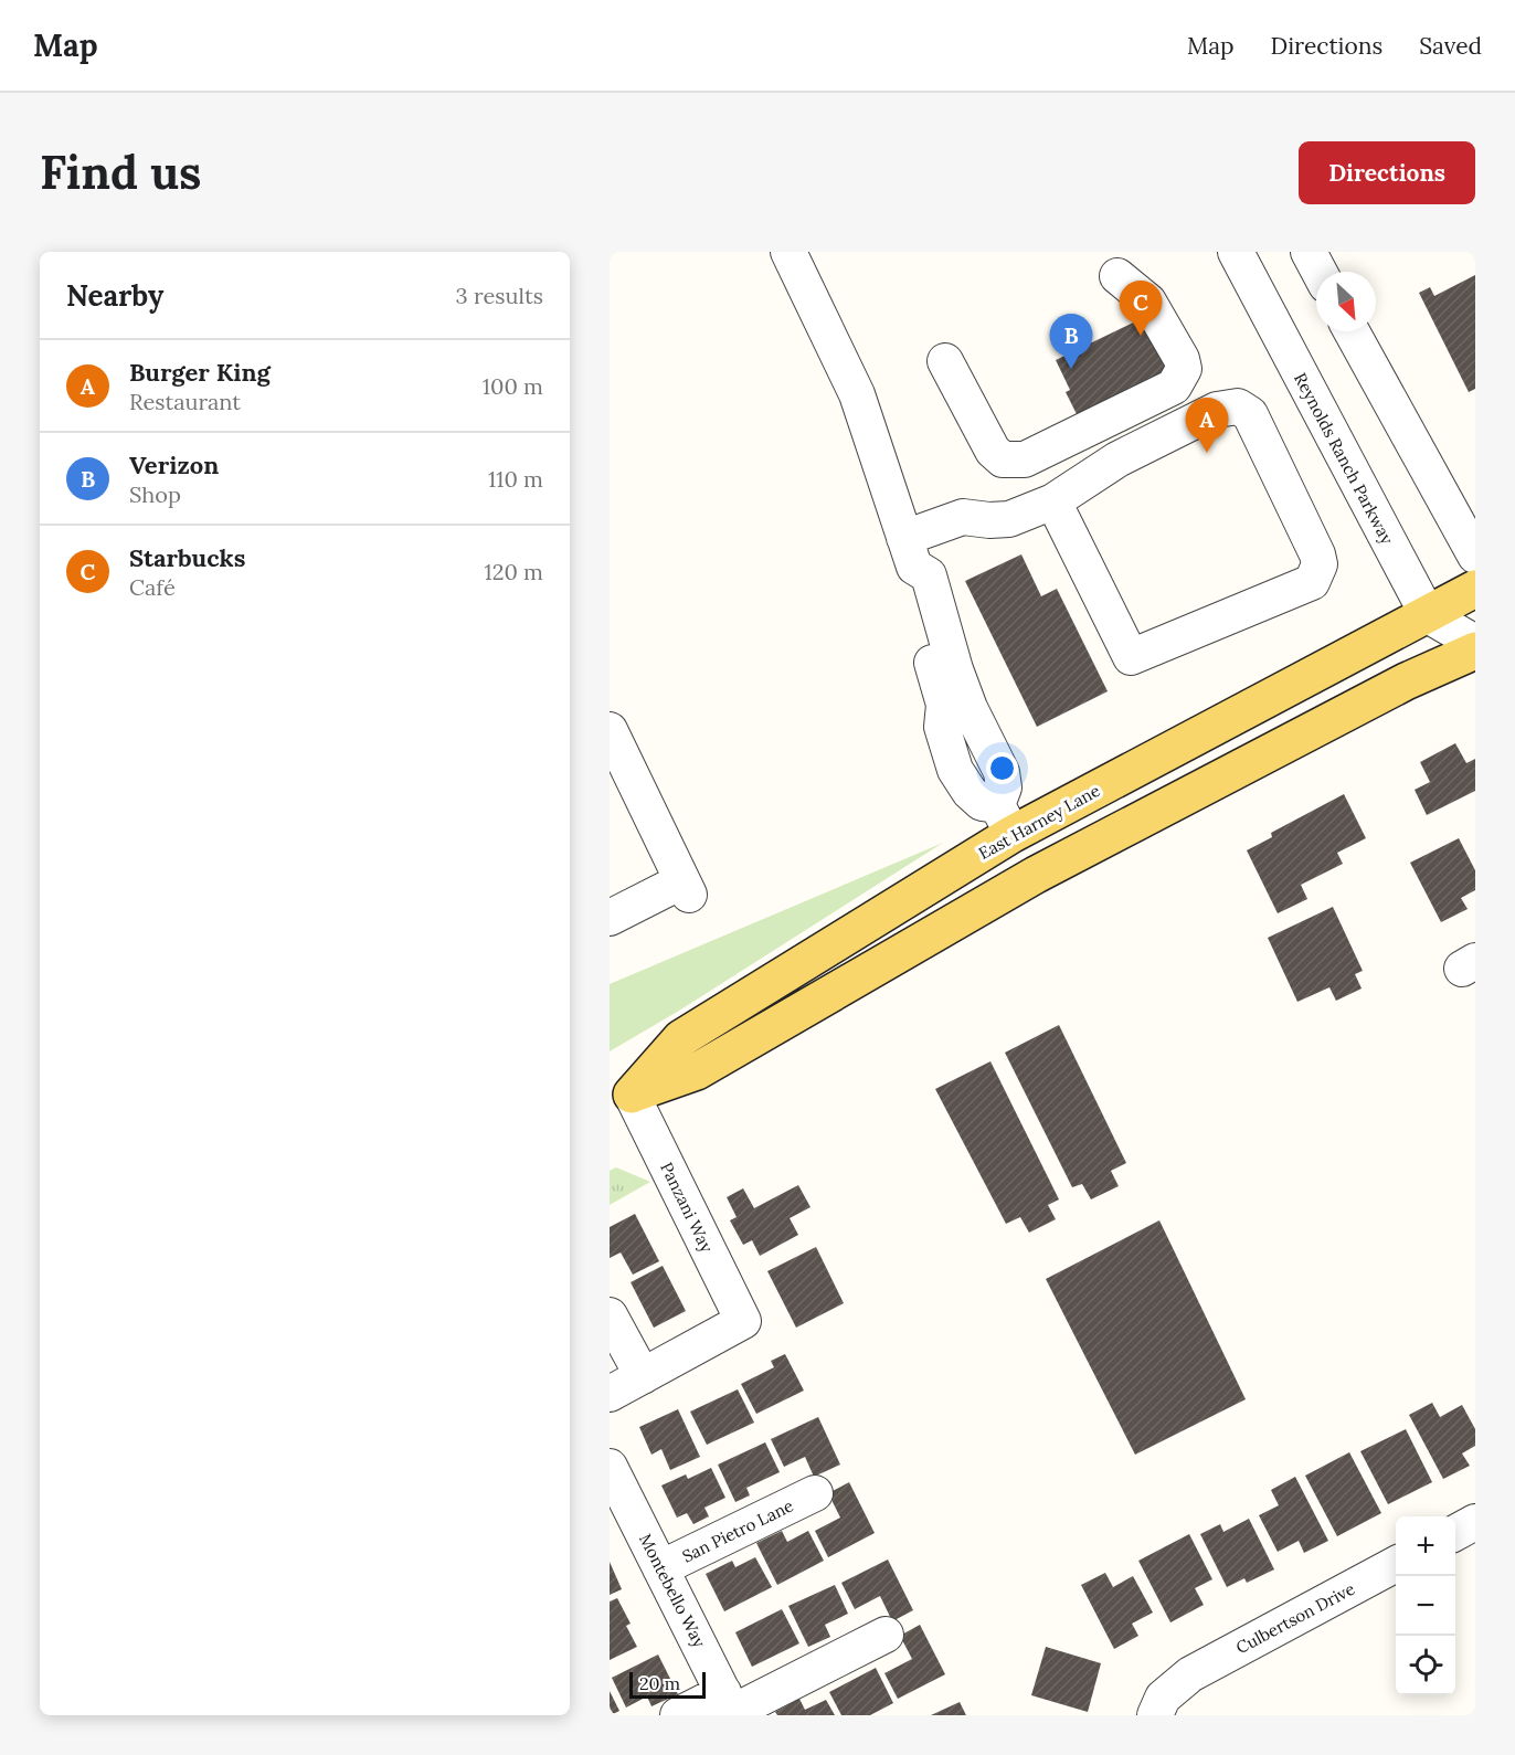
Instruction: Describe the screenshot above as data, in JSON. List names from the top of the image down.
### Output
{
  "streets": {
    "main road": ["East Harney Lane"],
    "street": [
      "Reynolds Ranch Parkway",
      "Panzani Way",
      "San Pietro Lane",
      "Montebello Way",
      "Culbertson Drive"
    ]
  },
  "crossings": [
    ["Reynolds Ranch Parkway", "East Harney Lane"],
    ["East Harney Lane", "Panzani Way"],
    ["San Pietro Lane", "Montebello Way"]
  ],
  "scale_bar": "20 m",
  "north": "bottom right",
  "page": {
    "header": "Map",
    "nav": ["Map", "Directions", "Saved"],
    "buttons": "Directions",
    "title": "Find us",
    "heading": ["Nearby", "3 results"],
    "pins": ["C", "B", "A"],
    "list": [
      {
        "mark": "A",
        "name": "Burger King",
        "note": "Restaurant",
        "value": "100 m"
      },
      {
        "mark": "B",
        "name": "Verizon",
        "note": "Shop",
        "value": "110 m"
      },
      {
        "mark": "C",
        "name": "Starbucks",
        "note": "Café",
        "value": "120 m"
      }
    ],
    "map_buttons": ["+", "−"],
    "scale": "20 m"
  }
}
